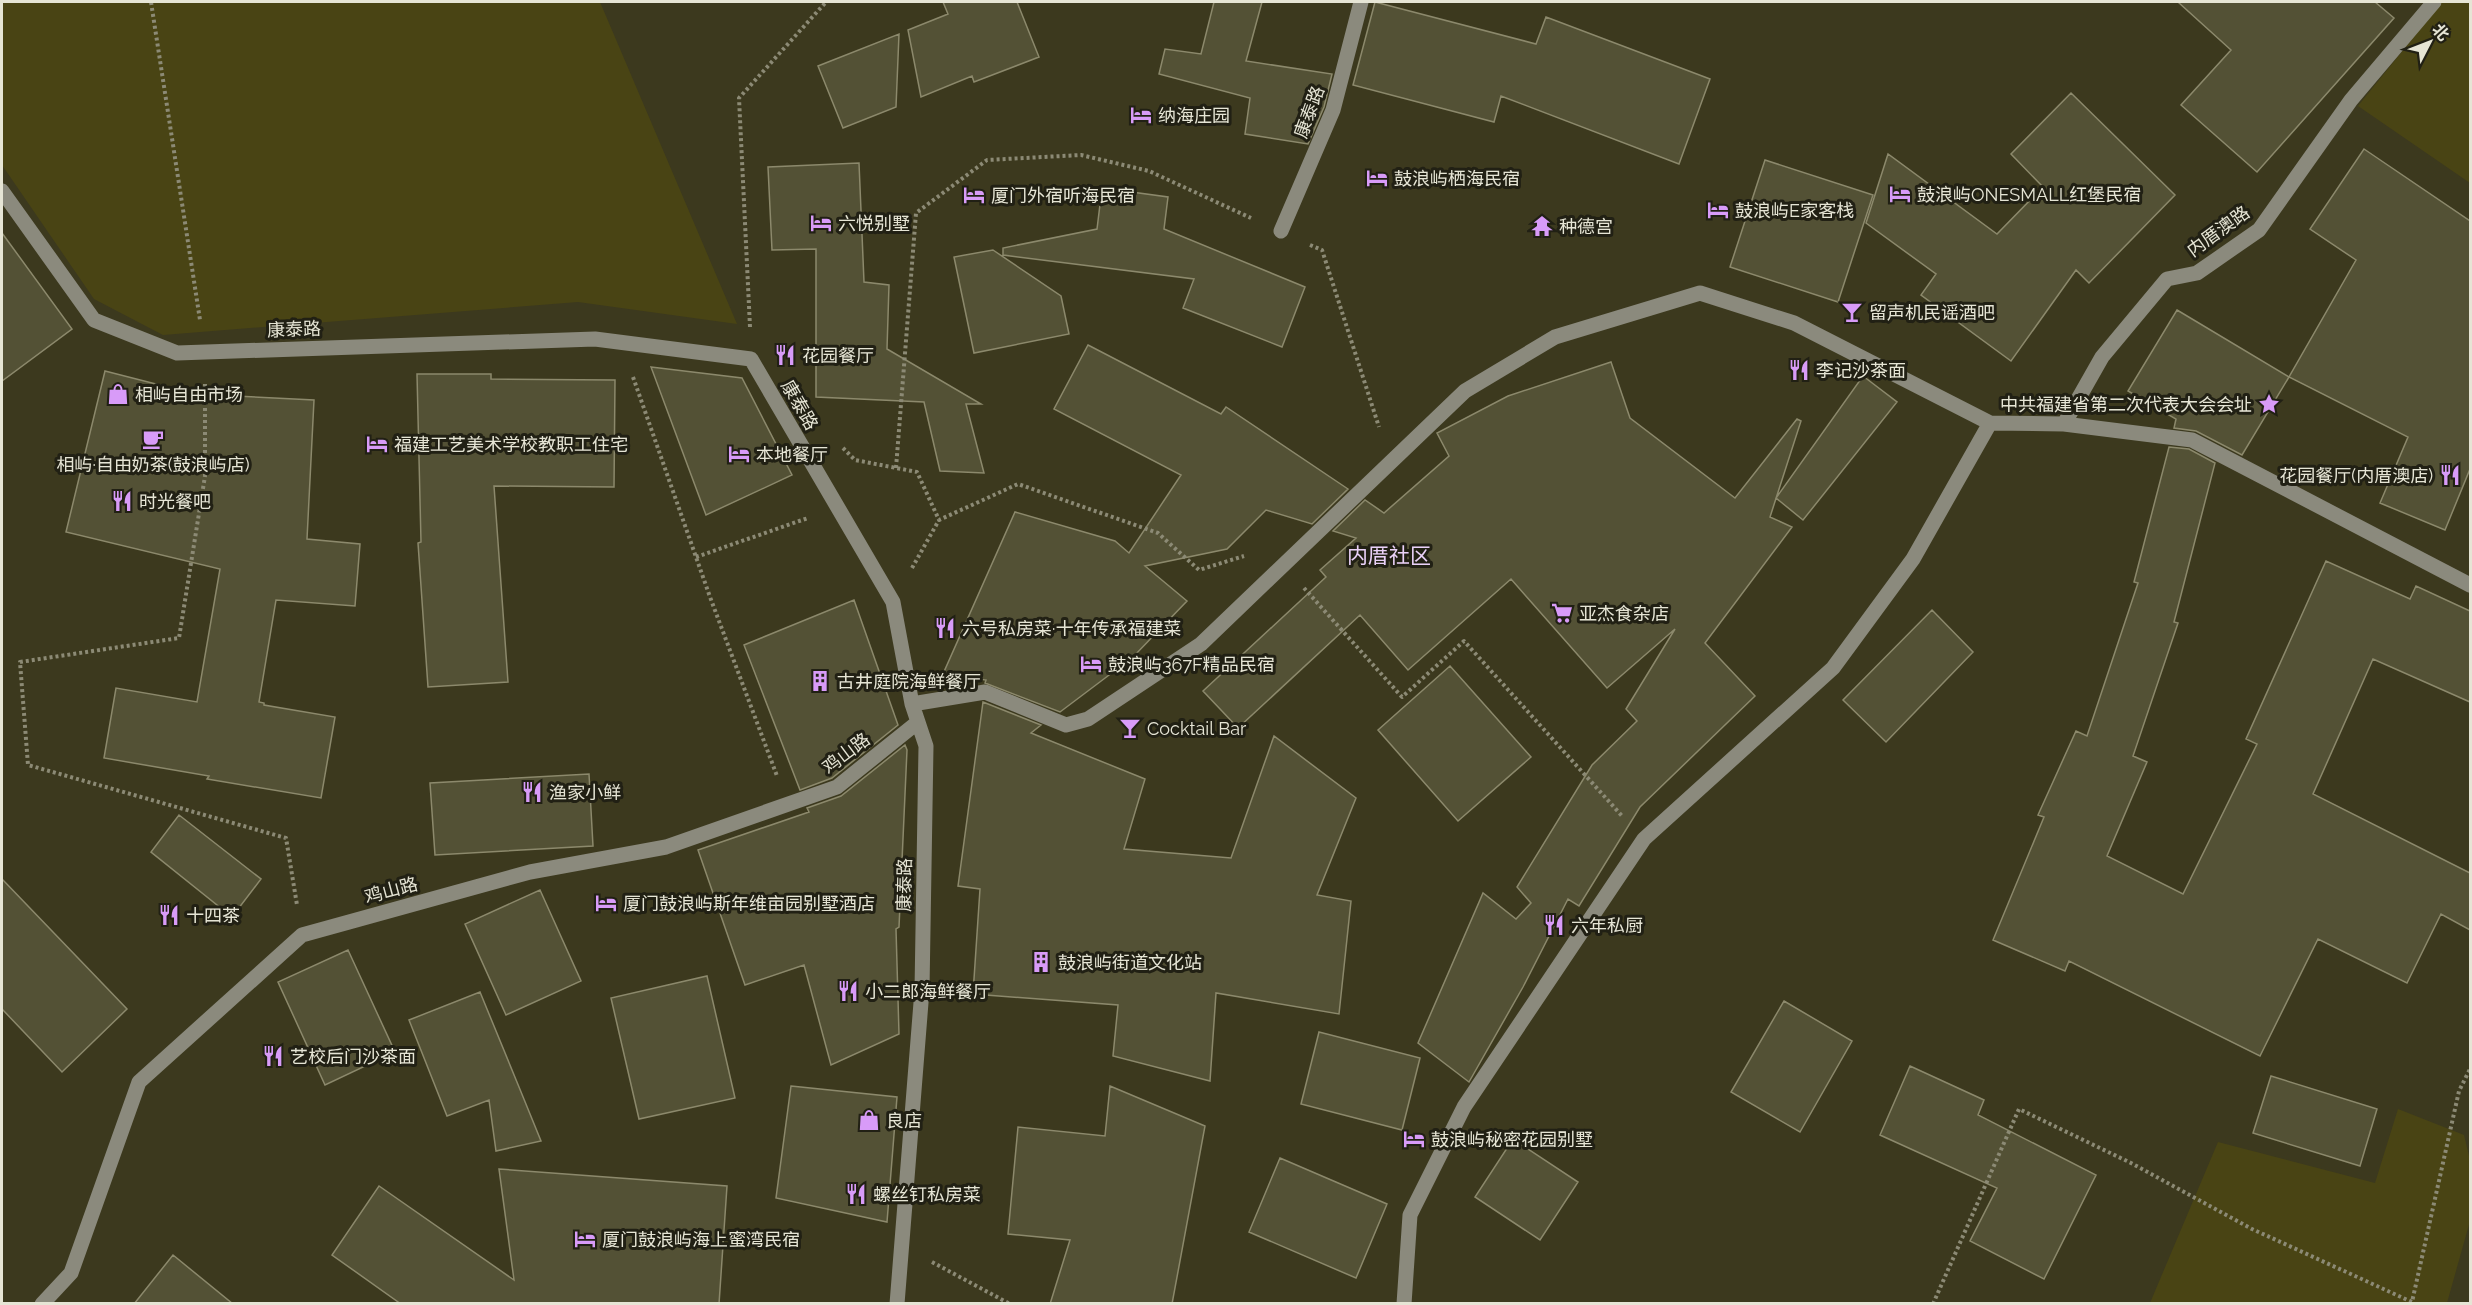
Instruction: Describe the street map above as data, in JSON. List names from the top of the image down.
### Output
{
  "streets": {
    "street": ["康泰路", "内厝澳路", "鸡山路"]
  },
  "crossings": [
    ["康泰路", "鸡山路"]
  ],
  "districts": ["内厝社区"],
  "places": {
    "hotel": [
      "纳海庄园",
      "鼓浪屿栖海民宿",
      "鼓浪屿ONESMALL红堡民宿",
      "厦门外宿听海民宿",
      "鼓浪屿E家客栈",
      "六悦别墅",
      "福建工艺美术学校教职工住宅",
      "本地餐厅",
      "鼓浪屿367F精品民宿",
      "厦门鼓浪屿斯年维亩园别墅酒店",
      "鼓浪屿秘密花园别墅",
      "厦门鼓浪屿海上蜜湾民宿"
    ],
    "temple": ["种德宫"],
    "bar": ["留声机民谣酒吧", "Cocktail Bar"],
    "restaurant": [
      "花园餐厅",
      "李记沙茶面",
      "花园餐厅(内厝澳店)",
      "时光餐吧",
      "六号私房菜·十年传承福建菜",
      "渔家小鲜",
      "十四茶",
      "六年私厨",
      "小二郎海鲜餐厅",
      "艺校后门沙茶面",
      "螺丝钉私房菜"
    ],
    "shop": ["相屿自由市场", "良店"],
    "place": ["中共福建省第二次代表大会会址"],
    "cafe": ["相屿·自由奶茶(鼓浪屿店)"],
    "supermarket": ["亚杰食杂店"],
    "building": ["古井庭院海鲜餐厅", "鼓浪屿街道文化站"]
  },
  "north": "top right"
}
